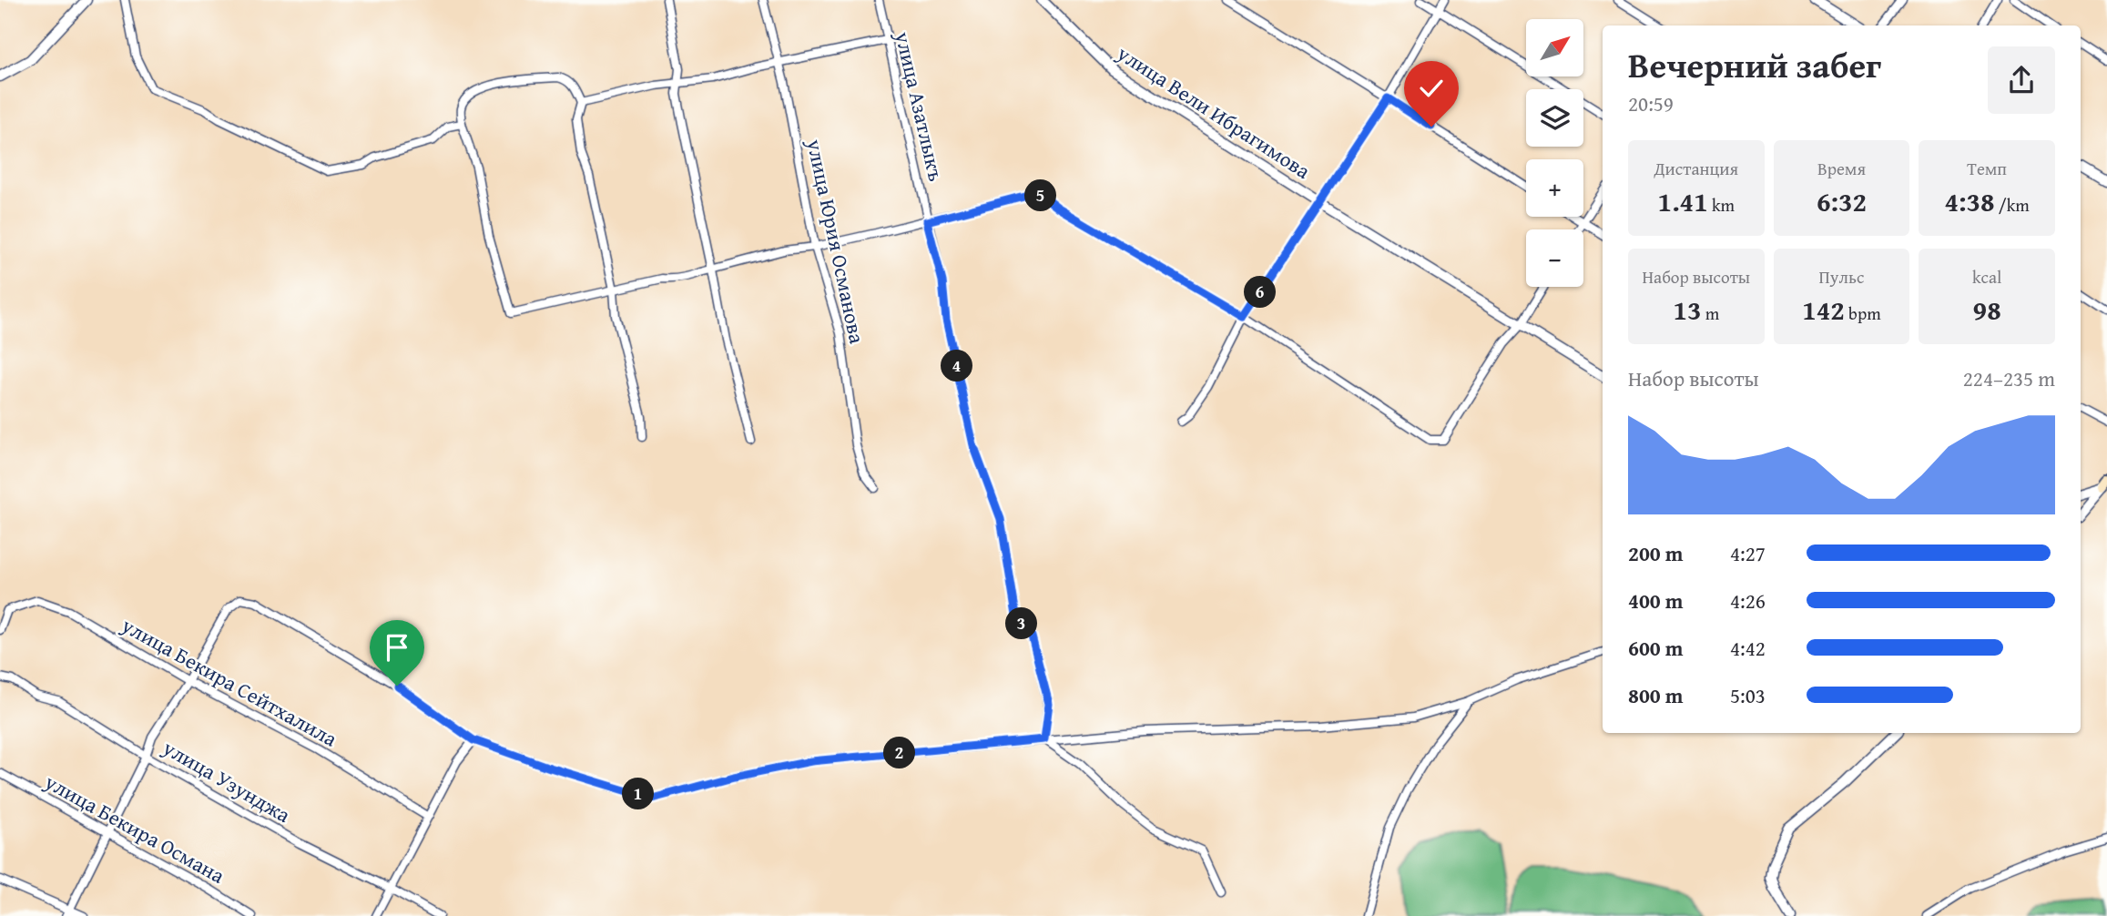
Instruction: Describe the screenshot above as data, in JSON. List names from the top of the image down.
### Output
{
  "streets": {
    "street": [
      "улица Азатлыкъ",
      "улица Вели Ибрагимова",
      "улица Юрия Османова",
      "улица Бекира Сейтхалила",
      "улица Узунджа",
      "улица Бекира Османа"
    ]
  },
  "north": "top right",
  "page": {
    "map_buttons": ["+", "−"],
    "heading": ["Вечерний забег", "20:59"],
    "stats": [
      ["Дистанция", "1.41 km"],
      ["Время", "6:32"],
      ["Темп", "4:38 /km"],
      ["Набор высоты", "13 m"],
      ["Пульс", "142 bpm"],
      ["kcal", "98"]
    ],
    "pins": [
      "5",
      "6",
      "4",
      "3",
      "2",
      "1"
    ],
    "chart": ["Набор высоты", "224–235 m"],
    "list": [
      {
        "name": "200 m",
        "note": "4:27"
      },
      {
        "name": "400 m",
        "note": "4:26"
      },
      {
        "name": "600 m",
        "note": "4:42"
      },
      {
        "name": "800 m",
        "note": "5:03"
      }
    ]
  }
}
